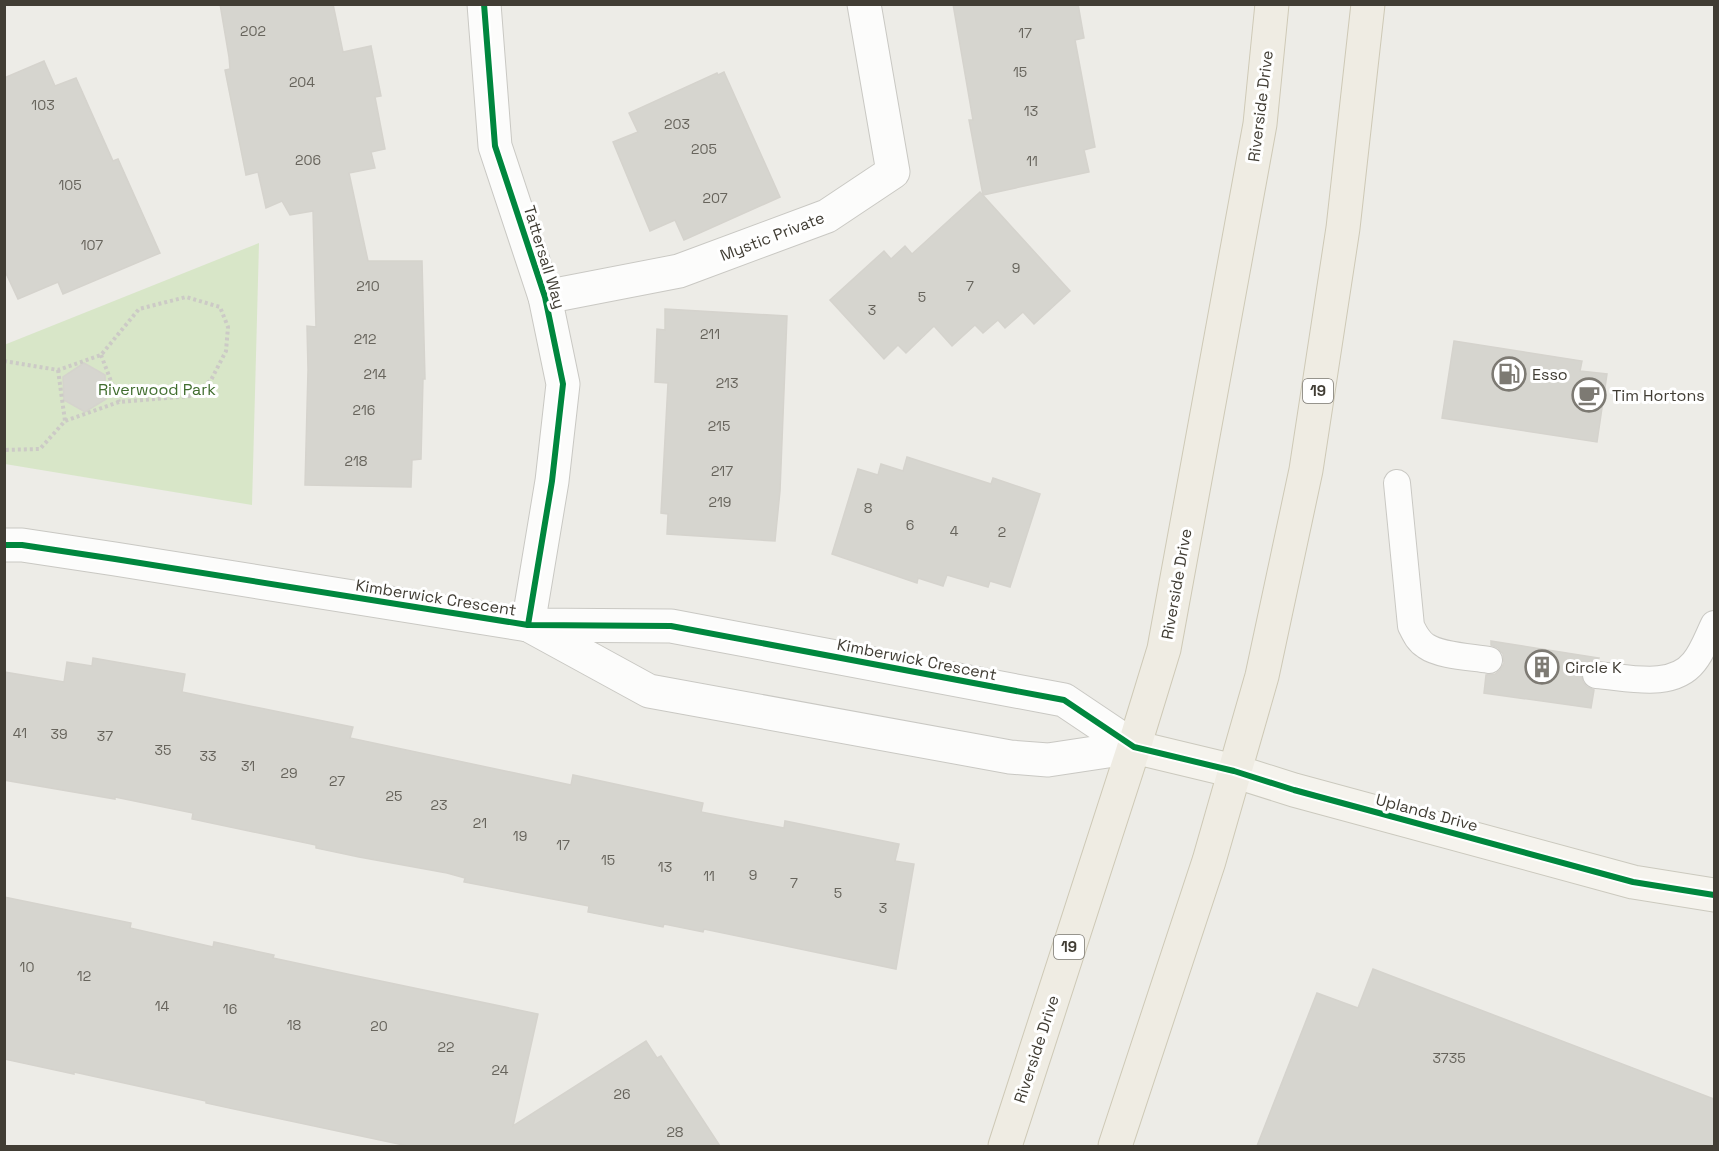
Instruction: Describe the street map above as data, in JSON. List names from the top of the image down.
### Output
{
  "streets": {
    "main road": ["Riverside Drive", "19"],
    "street": [
      "Mystic Private",
      "Tattersall Way",
      "Kimberwick Crescent",
      "Uplands Drive"
    ]
  },
  "crossings": [
    ["Riverside Drive", "Kimberwick Crescent"],
    ["Riverside Drive", "Uplands Drive"],
    ["Mystic Private", "Tattersall Way"],
    ["Tattersall Way", "Kimberwick Crescent"],
    ["19", "Uplands Drive"],
    ["Kimberwick Crescent", "Uplands Drive"]
  ],
  "parks": ["Riverwood Park"],
  "places": {
    "fuel station": ["Esso"],
    "cafe": ["Tim Hortons"],
    "building": ["Circle K"]
  },
  "house_numbers": [
    "202",
    "17",
    "15",
    "204",
    "103",
    "13",
    "203",
    "205",
    "206",
    "11",
    "105",
    "207",
    "107",
    "9",
    "210",
    "7",
    "5",
    "3",
    "211",
    "212",
    "214",
    "213",
    "216",
    "215",
    "218",
    "217",
    "219",
    "8",
    "6",
    "4",
    "2",
    "41",
    "39",
    "37",
    "35",
    "33",
    "31",
    "29",
    "27",
    "25",
    "23",
    "21",
    "19",
    "17",
    "15",
    "13",
    "9",
    "11",
    "7",
    "5",
    "3",
    "10",
    "12",
    "14",
    "16",
    "18",
    "20",
    "22",
    "3735",
    "24",
    "26",
    "28"
  ]
}
